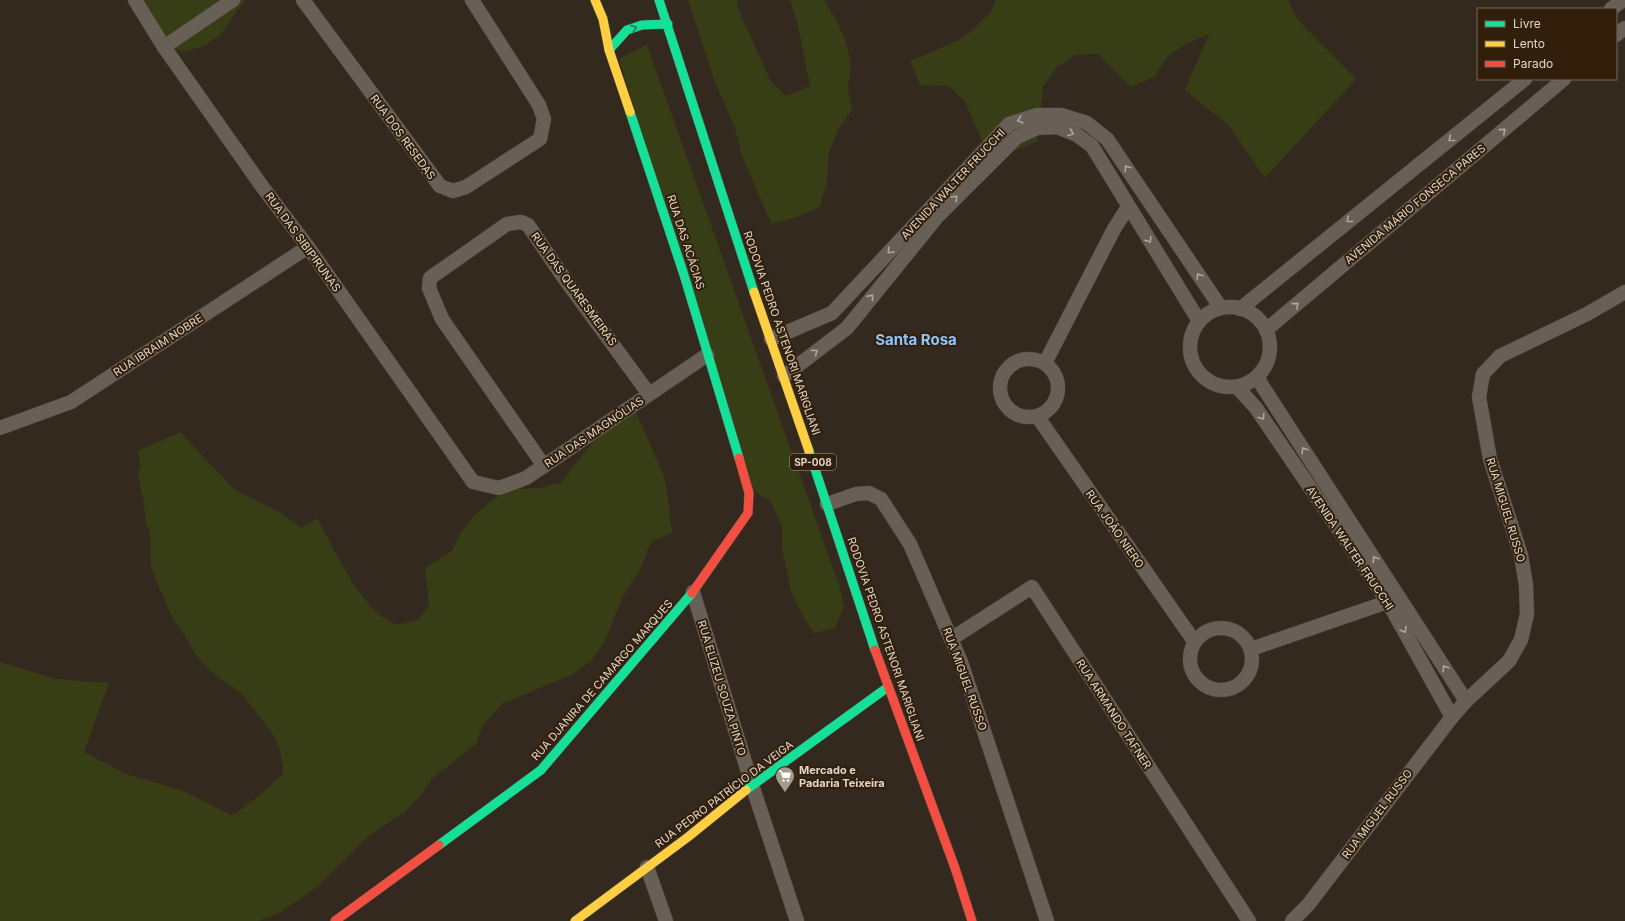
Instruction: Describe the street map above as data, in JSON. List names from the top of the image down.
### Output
{
  "streets": {
    "street": [
      "RUA DOS RESEDAS",
      "AVENIDA WALTER FRUCCHI",
      "AVENIDA MÁRIO FONSECA PARES",
      "RUA DAS SIBIPIRUNAS",
      "RUA DAS ACÁCIAS",
      "RUA DAS QUARESMEIRAS",
      "RODOVIA PEDRO ASTENORI MARIGLIANI",
      "RUA IBRAIM NOBRE",
      "RUA DAS MAGNÓLIAS",
      "SP-008",
      "RUA MIGUEL RUSSO",
      "RUA JOÃO NIERO",
      "RUA DJANIRA DE CAMARGO MARQUES",
      "RUA ELIZEU SOUZA PINTO",
      "RUA ARMANDO TAFNER",
      "RUA PEDRO PATRÍCIO DA VEIGA"
    ]
  },
  "crossings": [
    ["AVENIDA WALTER FRUCCHI", "AVENIDA MÁRIO FONSECA PARES"],
    ["AVENIDA WALTER FRUCCHI", "RODOVIA PEDRO ASTENORI MARIGLIANI"],
    ["AVENIDA WALTER FRUCCHI", "RUA MIGUEL RUSSO"],
    ["RUA DAS SIBIPIRUNAS", "RUA IBRAIM NOBRE"],
    ["RUA DAS SIBIPIRUNAS", "RUA DAS MAGNÓLIAS"],
    ["RUA DAS ACÁCIAS", "RUA DAS MAGNÓLIAS"],
    ["RUA DAS ACÁCIAS", "RUA DJANIRA DE CAMARGO MARQUES"],
    ["RUA DAS QUARESMEIRAS", "RUA DAS MAGNÓLIAS"],
    ["RODOVIA PEDRO ASTENORI MARIGLIANI", "RUA MIGUEL RUSSO"],
    ["RODOVIA PEDRO ASTENORI MARIGLIANI", "RUA PEDRO PATRÍCIO DA VEIGA"],
    ["RUA MIGUEL RUSSO", "RUA ARMANDO TAFNER"],
    ["RUA DJANIRA DE CAMARGO MARQUES", "RUA ELIZEU SOUZA PINTO"],
    ["RUA ELIZEU SOUZA PINTO", "RUA PEDRO PATRÍCIO DA VEIGA"]
  ],
  "districts": ["Santa Rosa"],
  "places": {
    "supermarket": ["Mercado e Padaria Teixeira"]
  },
  "legend": ["Livre", "Lento", "Parado"]
}
